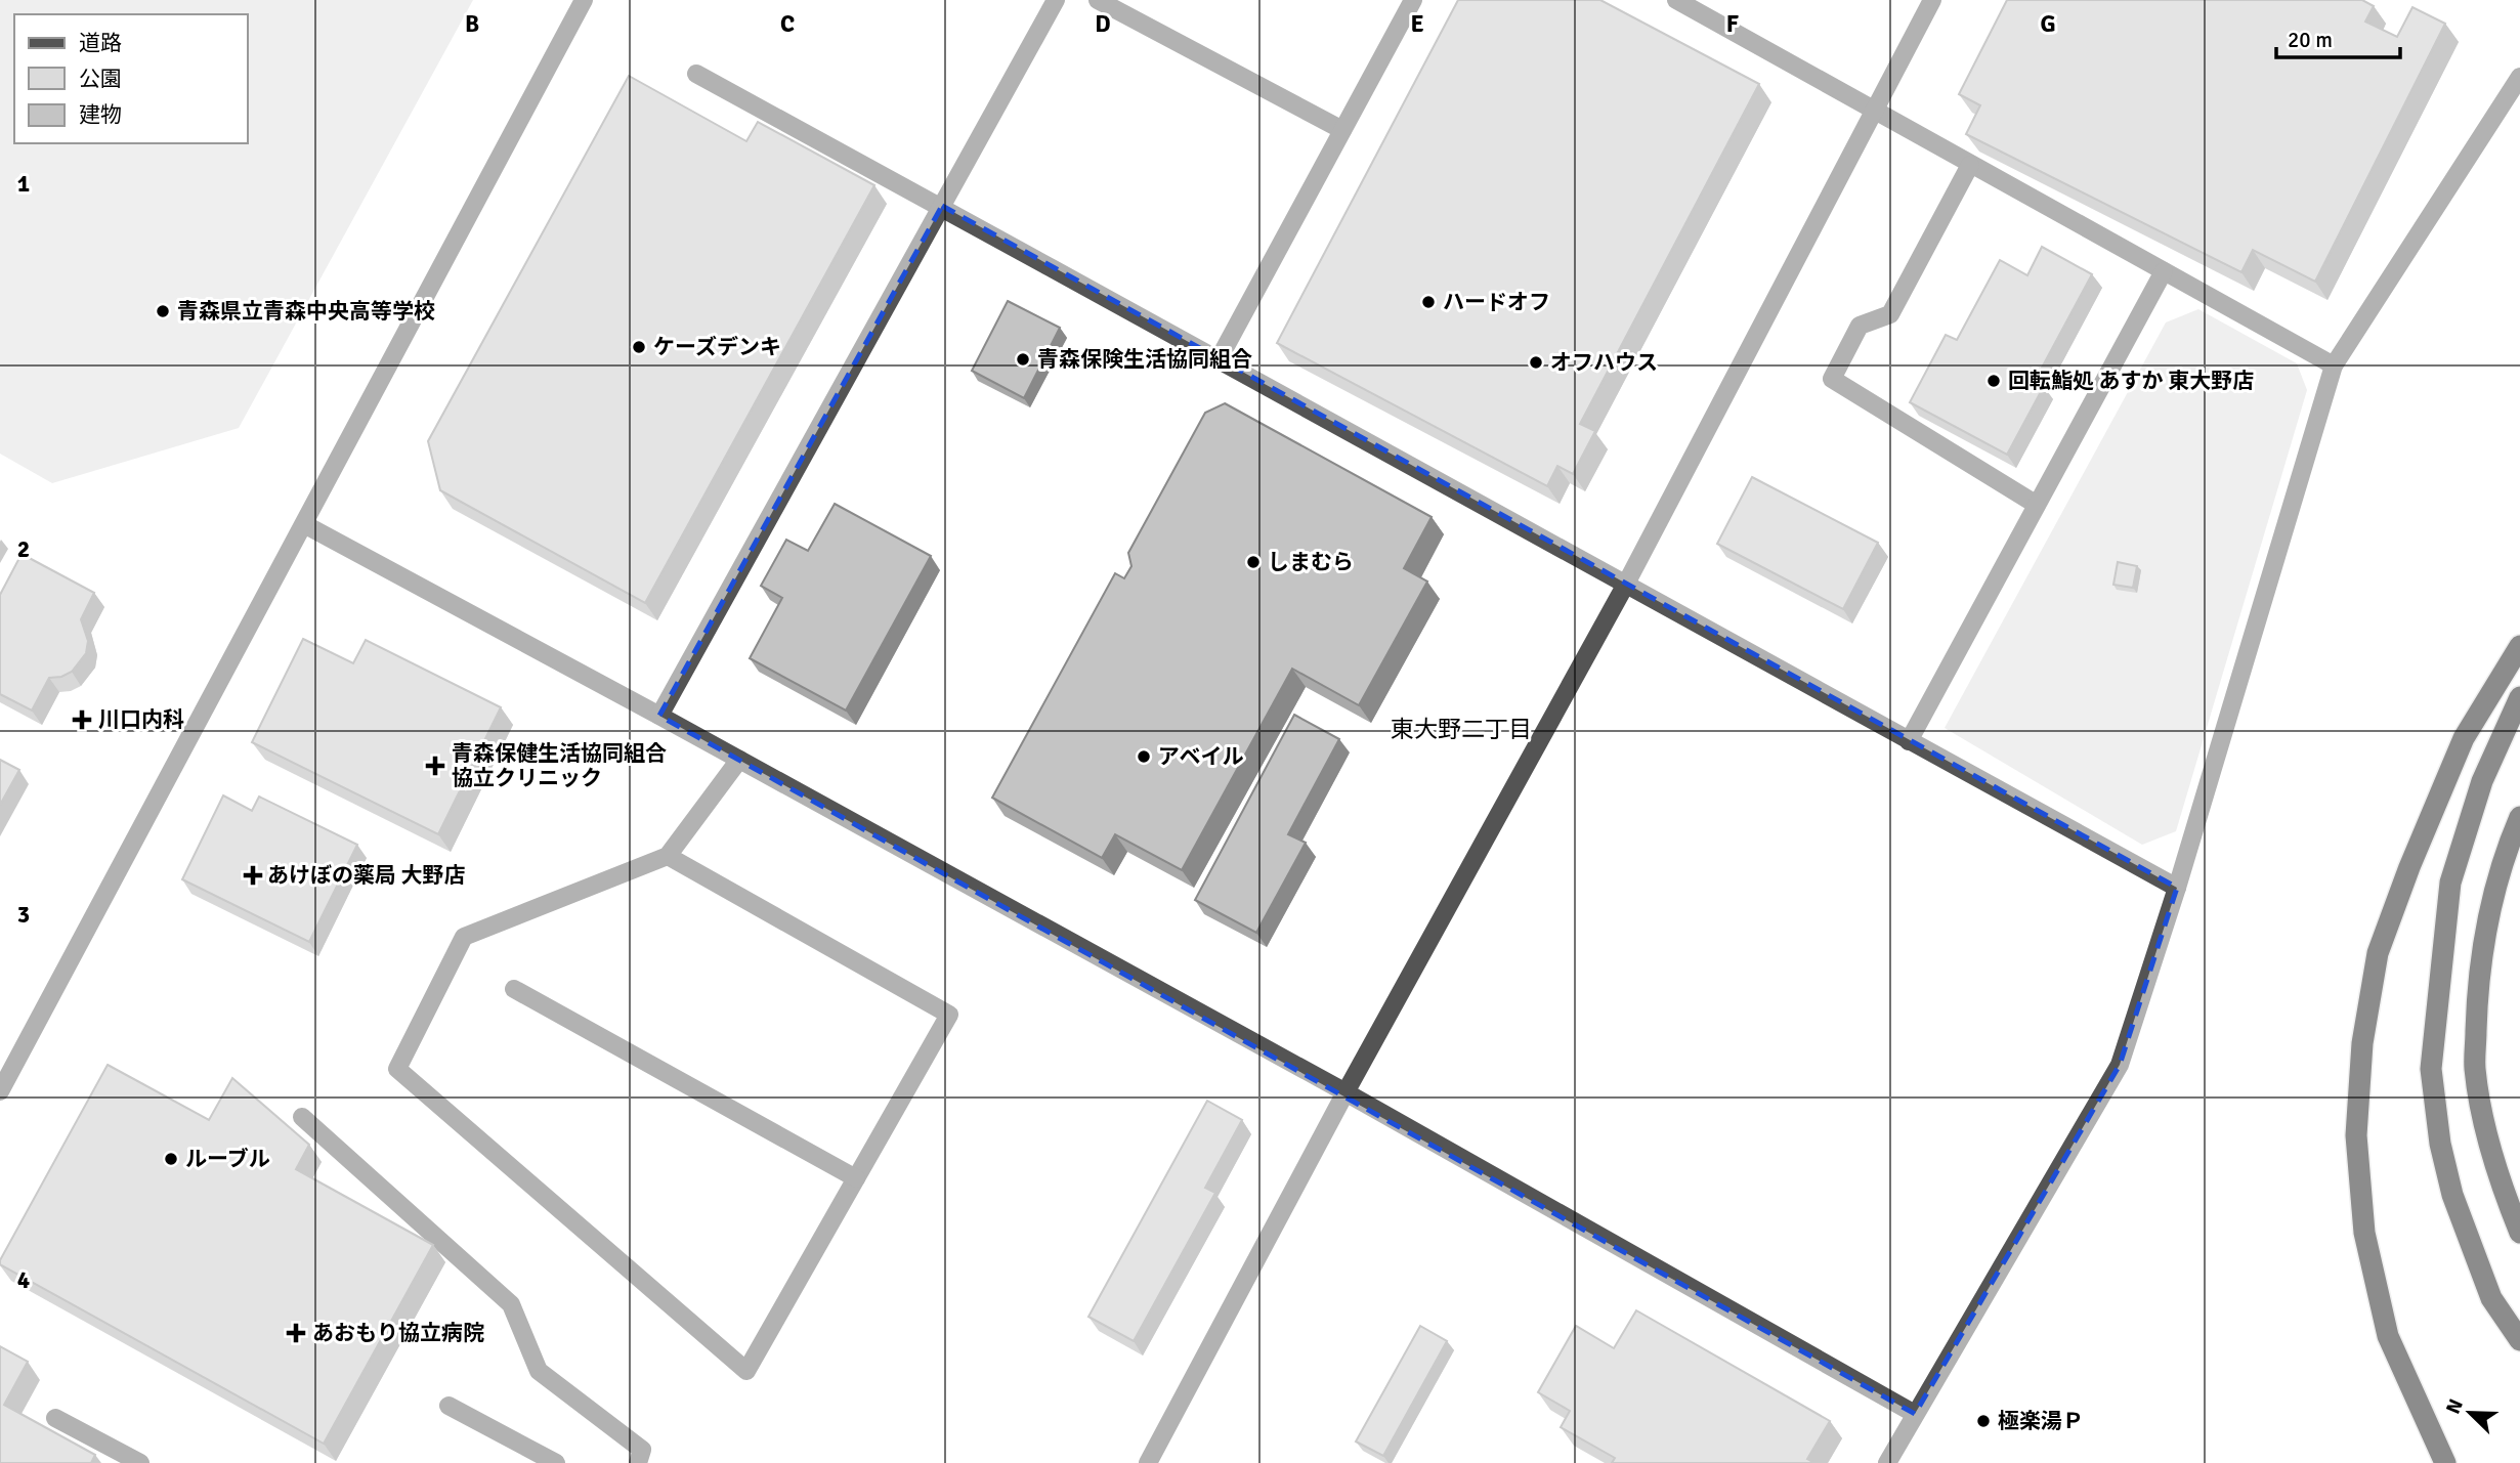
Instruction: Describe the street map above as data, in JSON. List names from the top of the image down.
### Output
{
  "districts": ["東大野二丁目"],
  "places": {
    "other": [
      "ハードオフ",
      "青森県立青森中央高等学校",
      "ケーズデンキ",
      "青森保険生活協同組合",
      "オフハウス",
      "回転鮨処 あすか 東大野店",
      "しまむら",
      "アベイル",
      "ルーブル",
      "極楽湯Ｐ"
    ],
    "health": [
      "川口内科",
      "青森保健生活協同組合 協立クリニック",
      "あけぼの薬局 大野店",
      "あおもり協立病院"
    ]
  },
  "legend": ["道路", "公園", "建物"],
  "scale_bar": "20 m",
  "north": "top left",
  "grid": {
    "columns": [
      "B",
      "C",
      "D",
      "E",
      "F",
      "G"
    ],
    "rows": [
      "1",
      "2",
      "3",
      "4"
    ]
  }
}
